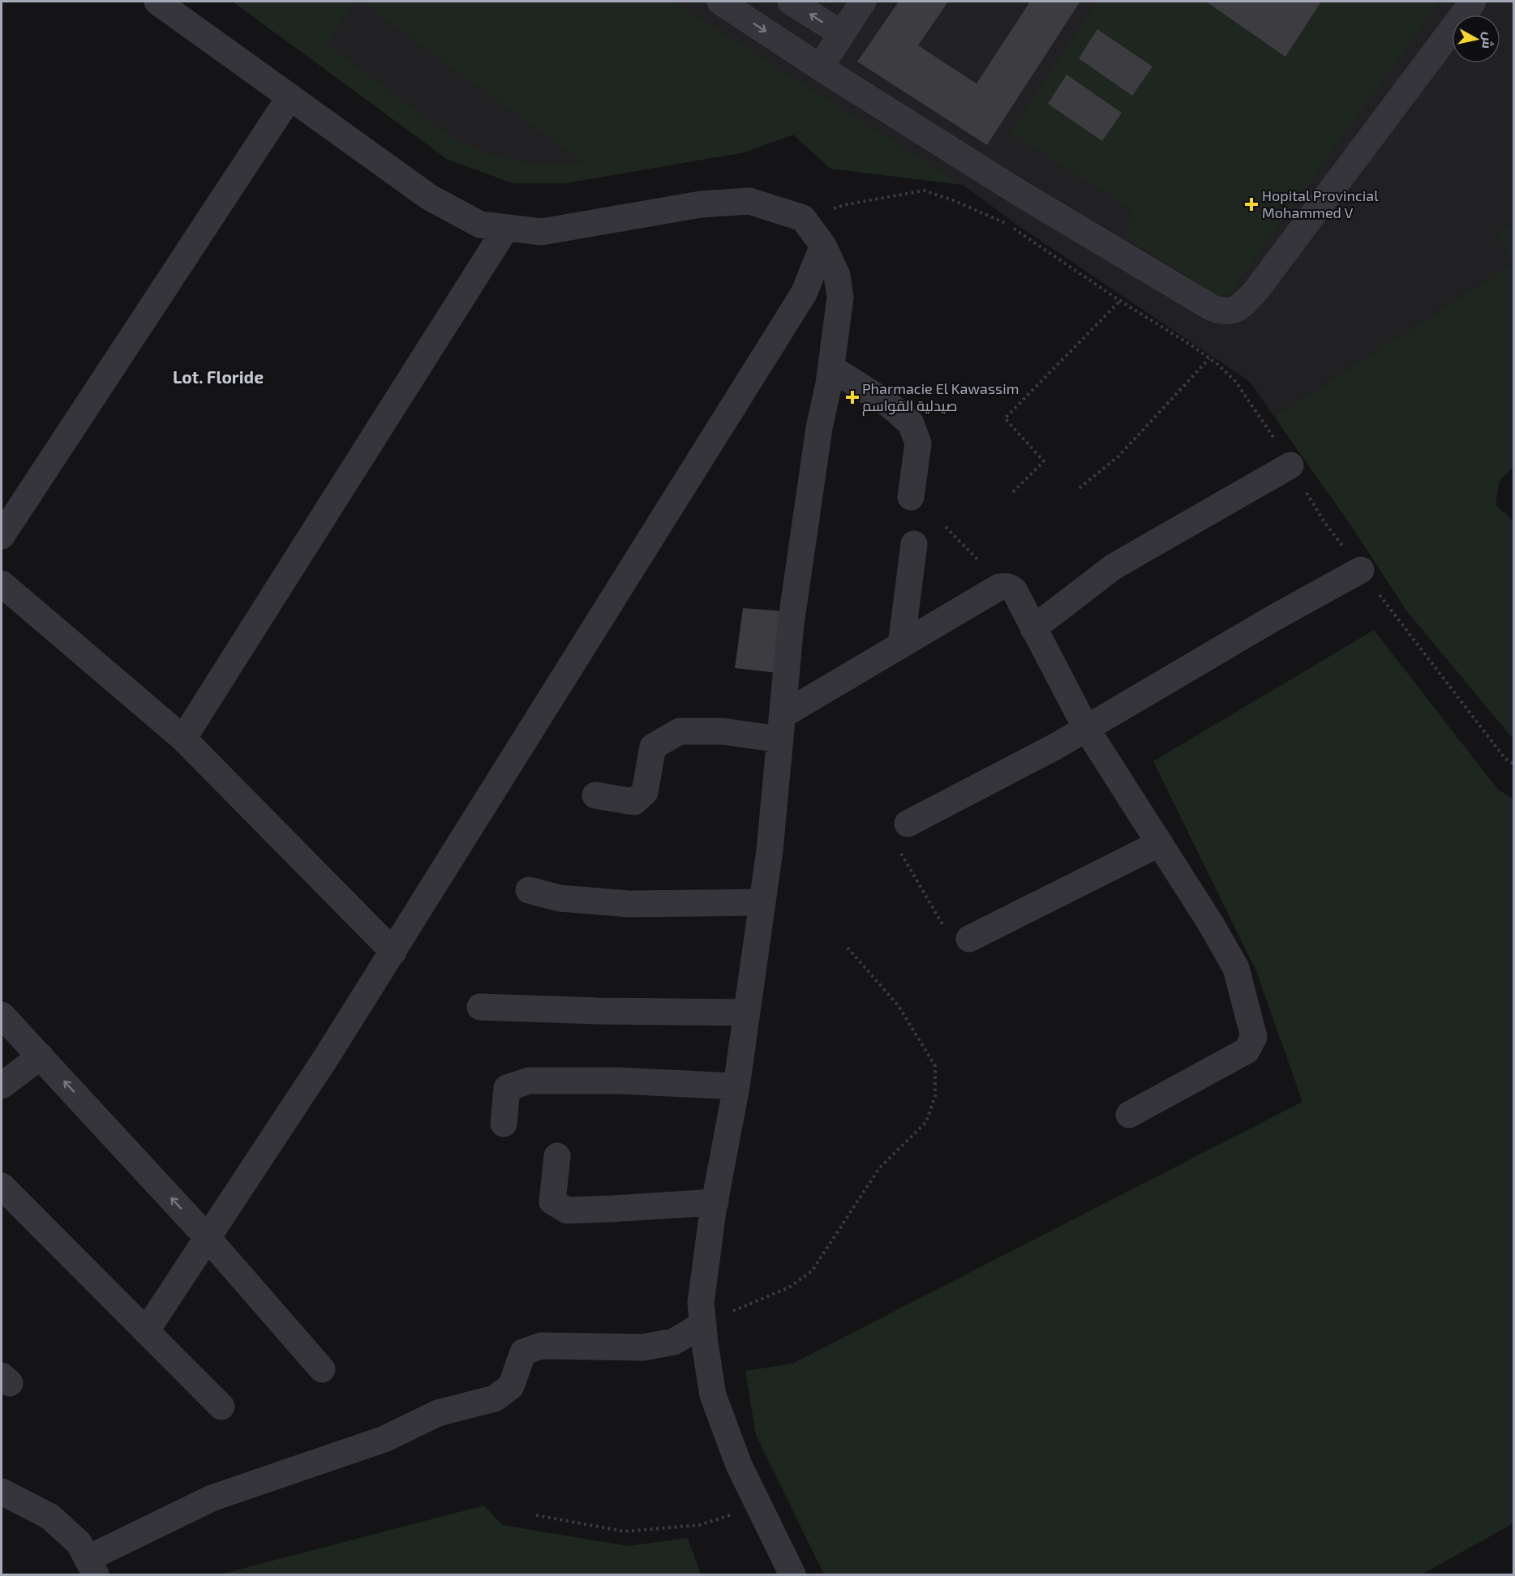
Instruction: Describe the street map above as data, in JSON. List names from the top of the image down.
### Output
{
  "districts": ["Lot. Floride"],
  "places": {
    "health": ["Hopital Provincial Mohammed V", "Pharmacie El Kawassim صيدلية القواسم"]
  },
  "north": "right"
}
